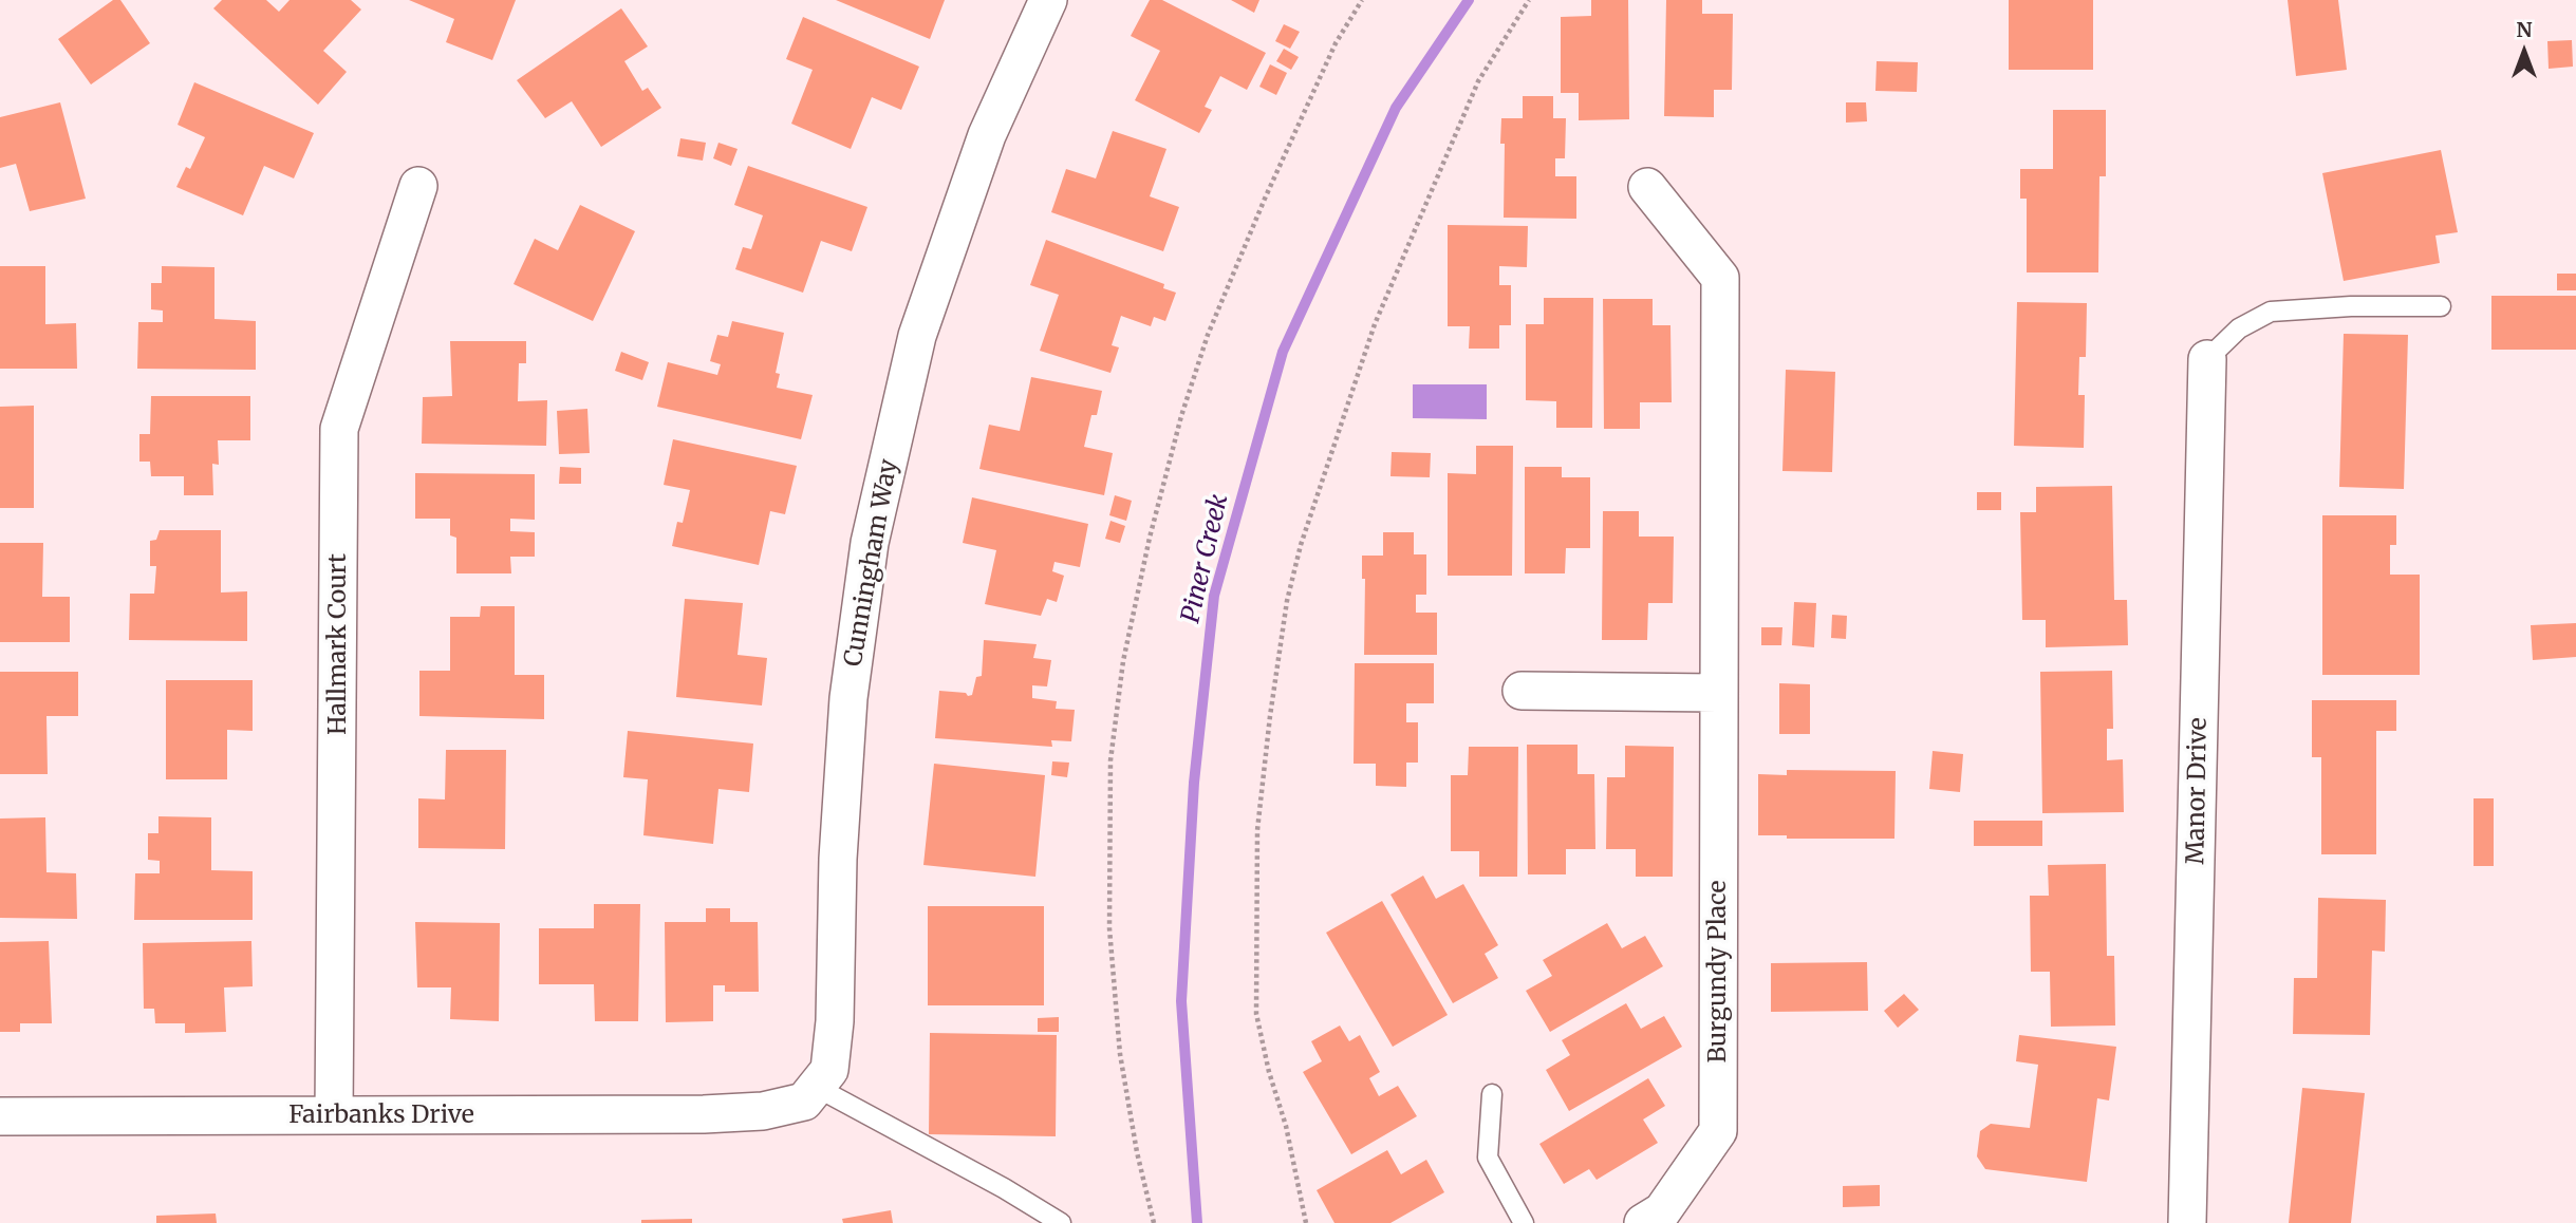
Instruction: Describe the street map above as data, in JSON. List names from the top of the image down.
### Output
{
  "streets": {
    "street": [
      "Cunningham Way",
      "Hallmark Court",
      "Manor Drive",
      "Burgundy Place",
      "Fairbanks Drive"
    ]
  },
  "crossings": [
    ["Cunningham Way", "Fairbanks Drive"],
    ["Hallmark Court", "Fairbanks Drive"]
  ],
  "water": ["Piner Creek"],
  "north": "top"
}
